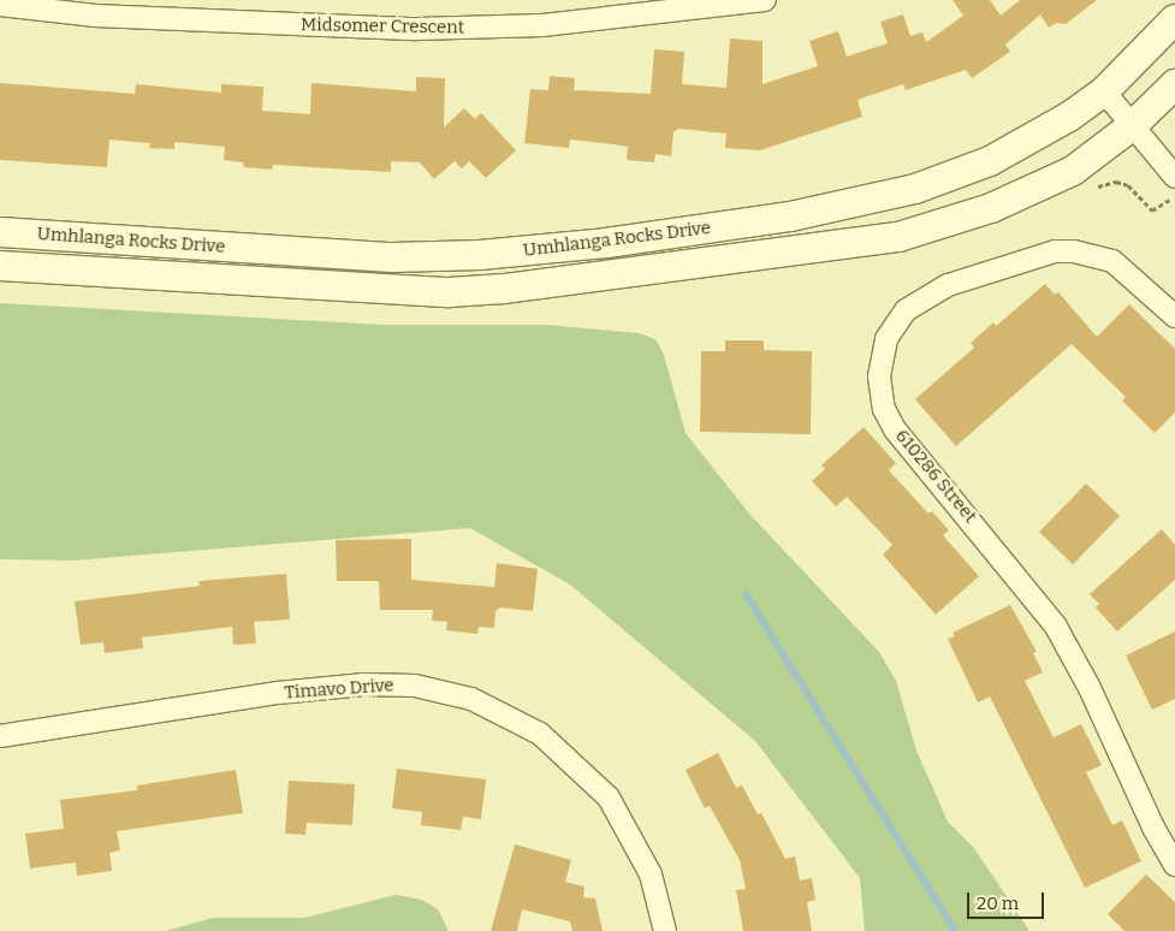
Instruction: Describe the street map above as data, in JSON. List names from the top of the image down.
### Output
{
  "streets": {
    "main road": ["Umhlanga Rocks Drive"],
    "street": ["Midsomer Crescent", "610286 Street", "Timavo Drive"]
  },
  "scale_bar": "20 m"
}
